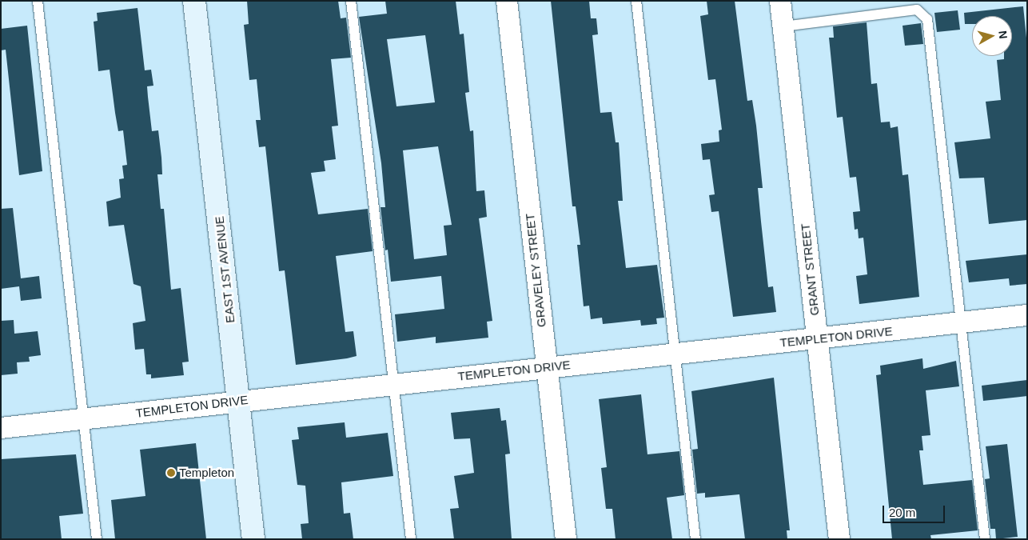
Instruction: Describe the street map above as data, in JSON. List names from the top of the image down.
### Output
{
  "streets": {
    "main road": ["EAST 1ST AVENUE"],
    "street": ["GRANT STREET", "GRAVELEY STREET", "TEMPLETON DRIVE"]
  },
  "crossings": [
    ["EAST 1ST AVENUE", "TEMPLETON DRIVE"],
    ["GRANT STREET", "TEMPLETON DRIVE"],
    ["GRAVELEY STREET", "TEMPLETON DRIVE"]
  ],
  "places": ["Templeton"],
  "scale_bar": "20 m",
  "north": "right"
}
